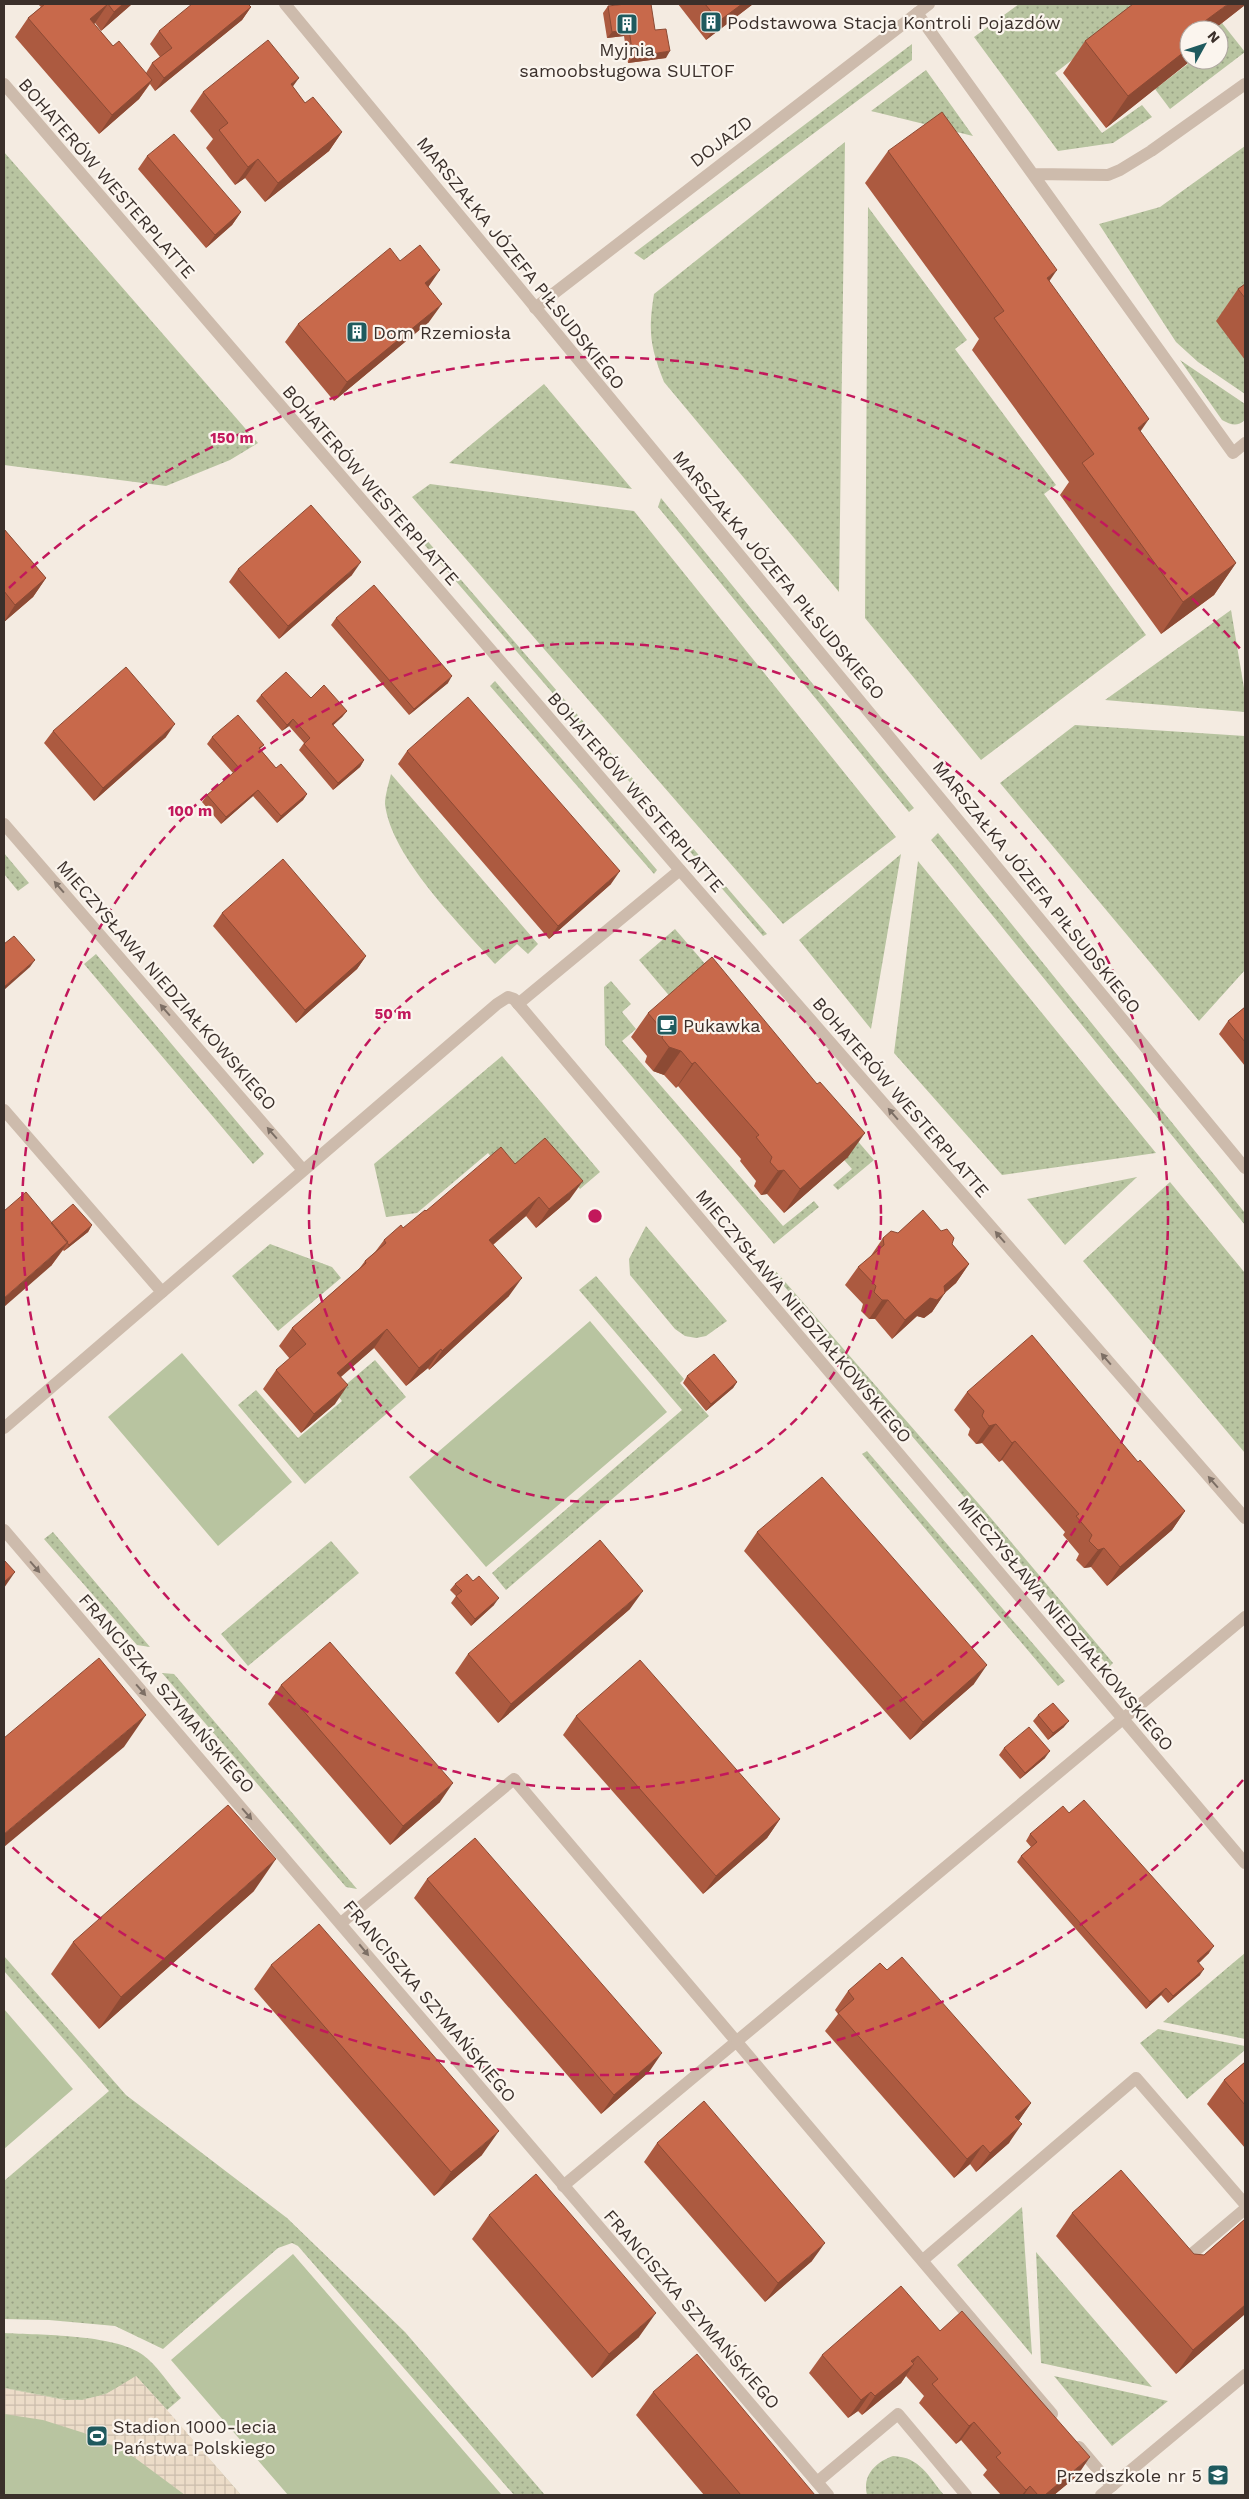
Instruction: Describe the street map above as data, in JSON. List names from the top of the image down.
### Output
{
  "streets": {
    "street": [
      "DOJAZD",
      "BOHATERÓW WESTERPLATTE",
      "MARSZAŁKA JÓZEFA PIŁSUDSKIEGO",
      "MIECZYSŁAWA NIEDZIAŁKOWSKIEGO",
      "FRANCISZKA SZYMAŃSKIEGO"
    ]
  },
  "crossings": [
    ["DOJAZD", "MARSZAŁKA JÓZEFA PIŁSUDSKIEGO"]
  ],
  "one_way": ["BOHATERÓW WESTERPLATTE", "FRANCISZKA SZYMAŃSKIEGO"],
  "places": {
    "building": ["Podstawowa Stacja Kontroli Pojazdów", "Myjnia samoobsługowa SULTOF", "Dom Rzemiosła"],
    "cafe": ["Pukawka"],
    "sports": ["Stadion 1000-lecia Państwa Polskiego"],
    "school or university": ["Przedszkole nr 5"]
  },
  "north": "top right",
  "rings": ["150 m", "100 m", "50 m"]
}
